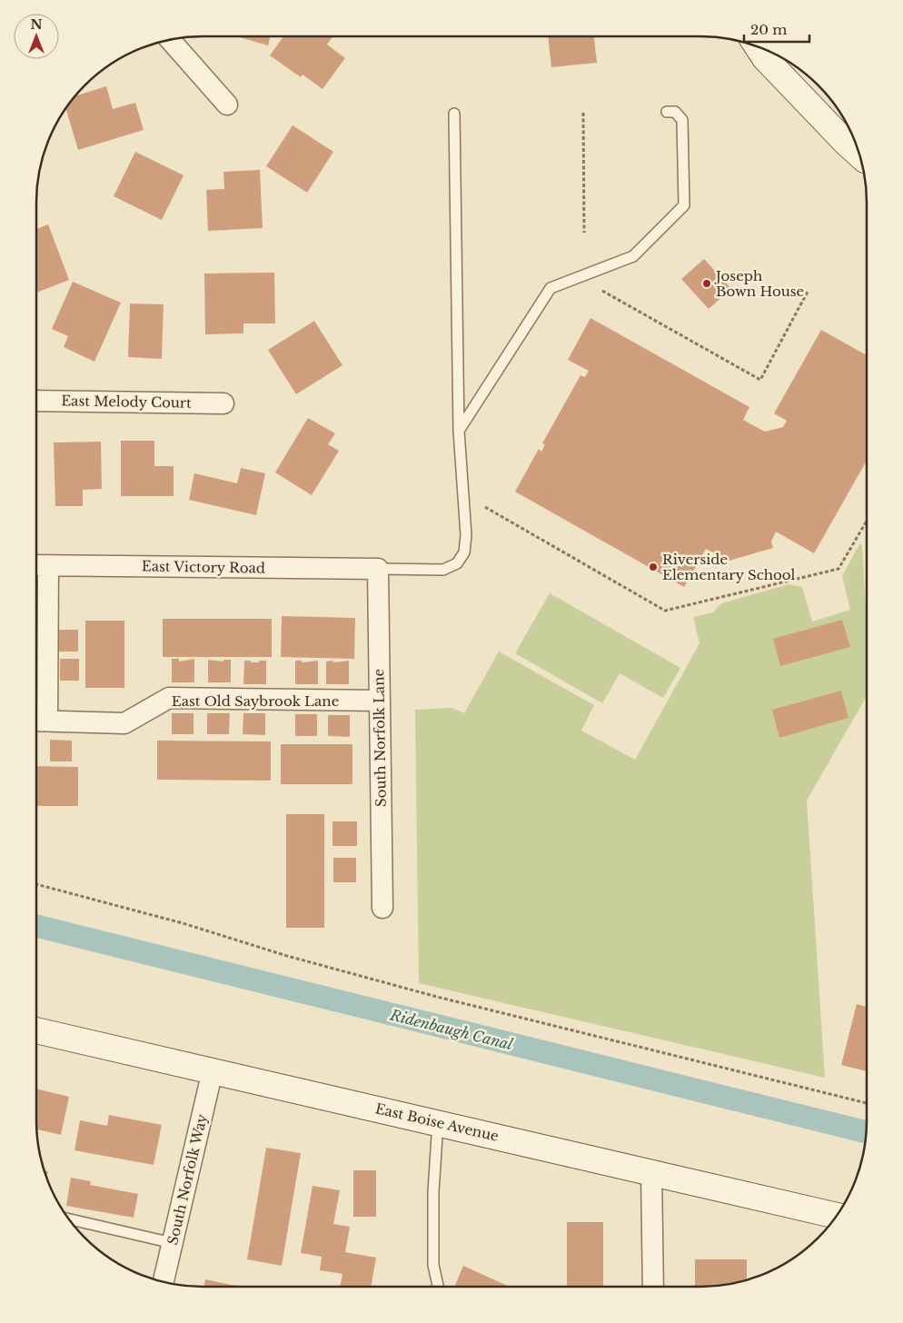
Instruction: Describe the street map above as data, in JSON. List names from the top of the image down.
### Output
{
  "streets": {
    "street": [
      "East Melody Court",
      "East Victory Road",
      "East Old Saybrook Lane",
      "South Norfolk Lane",
      "East Boise Avenue",
      "South Norfolk Way"
    ]
  },
  "crossings": [
    ["East Victory Road", "South Norfolk Lane"],
    ["East Old Saybrook Lane", "South Norfolk Lane"],
    ["East Boise Avenue", "South Norfolk Way"]
  ],
  "water": ["Ridenbaugh Canal"],
  "places": ["Joseph Bown House", "Riverside Elementary School"],
  "scale_bar": "20 m",
  "north": "top"
}
